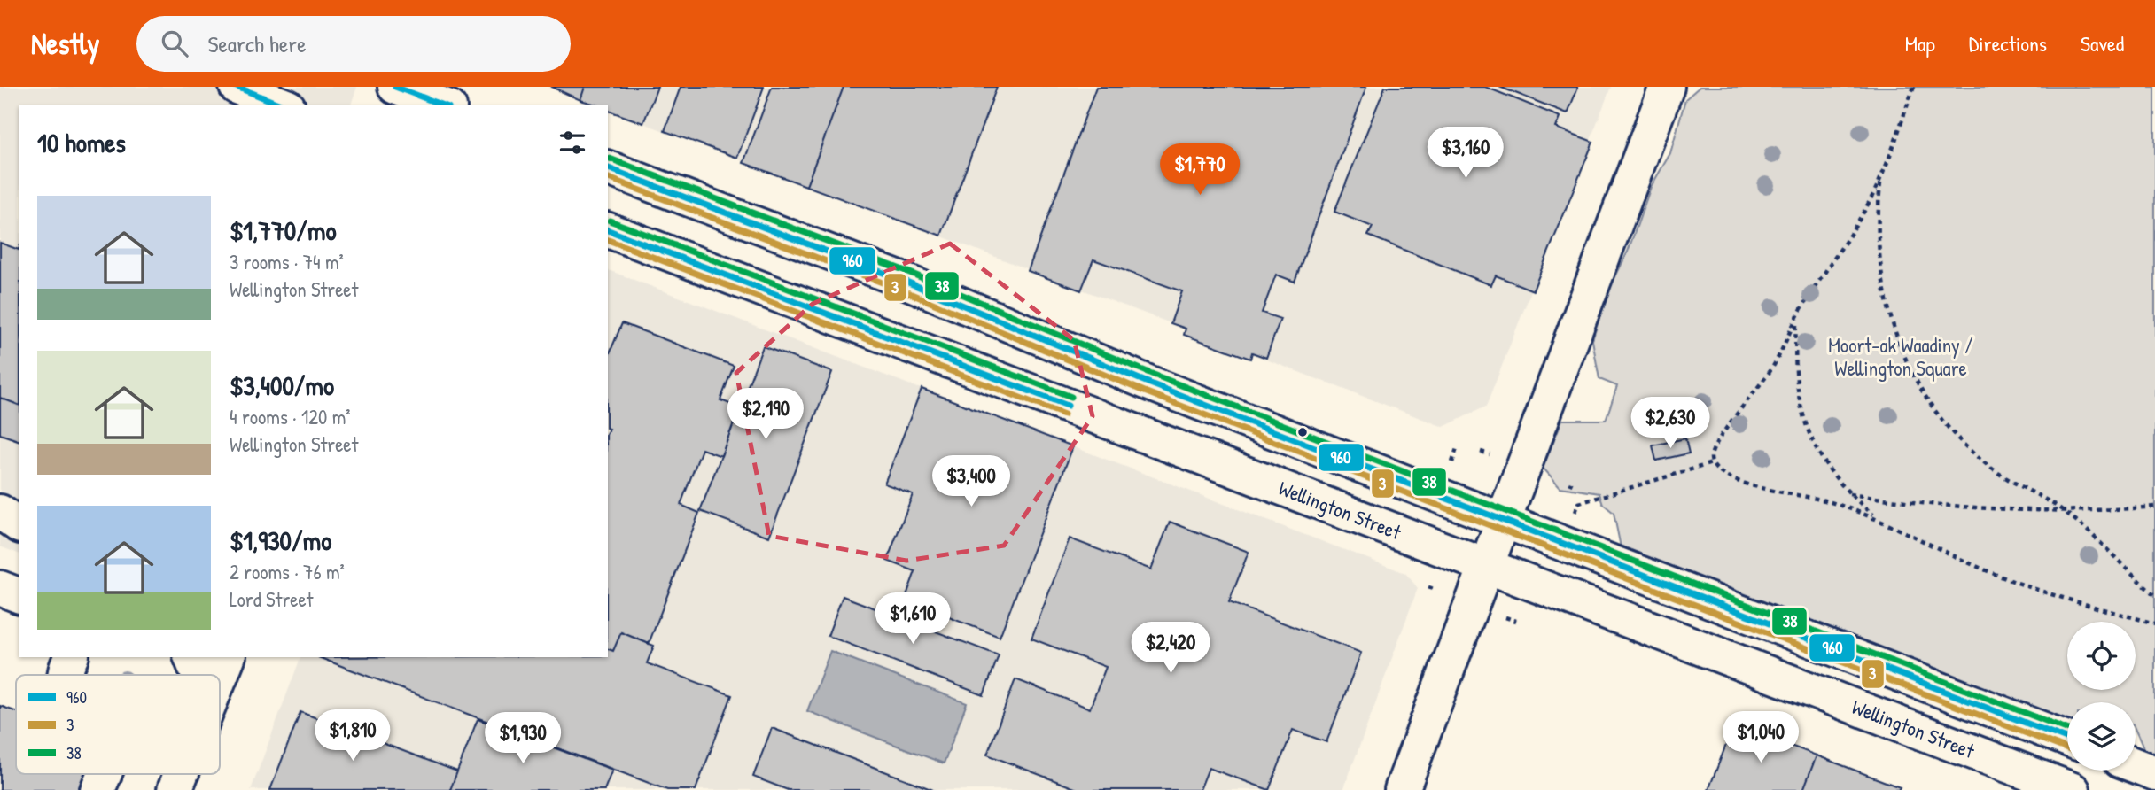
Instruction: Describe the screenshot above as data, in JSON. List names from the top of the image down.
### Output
{
  "streets": {
    "main road": ["Wellington Street"]
  },
  "parks": ["Moort-ak Waadiny / Wellington Square"],
  "lines": ["transit line 960", "transit line 38", "transit line 3"],
  "legend": ["960", "3", "38"],
  "page": {
    "header": "Nestly",
    "search": "Search here",
    "nav": ["Map", "Directions", "Saved"],
    "heading": "10 homes",
    "price": [
      "$3,160",
      "$1,770",
      "$2,190",
      "$2,630",
      "$3,400",
      "$1,610",
      "$2,420",
      "$1,810",
      "$1,040",
      "$1,930"
    ],
    "list": [
      {
        "name": "$1,770/mo",
        "note": "3 rooms · 74 m² · Wellington Street"
      },
      {
        "name": "$3,400/mo",
        "note": "4 rooms · 120 m² · Wellington Street"
      },
      {
        "name": "$1,930/mo",
        "note": "2 rooms · 76 m² · Lord Street"
      }
    ]
  }
}
